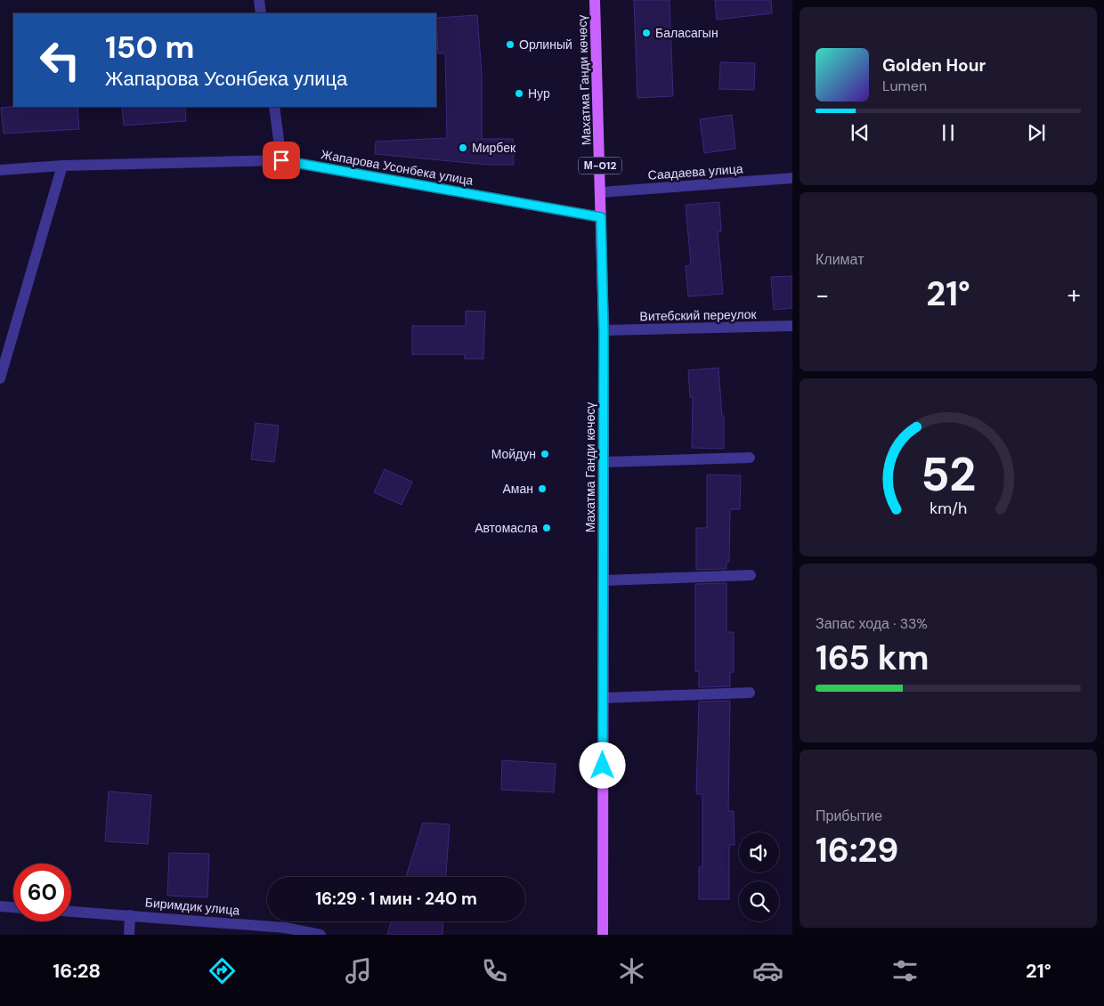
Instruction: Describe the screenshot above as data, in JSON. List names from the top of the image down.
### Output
{
  "streets": {
    "main road": ["Махатма Ганди көчөсү", "М-012"],
    "street": [
      "Жапарова Усонбека улица",
      "Саадаева улица",
      "Витебский переулок",
      "Биримдик улица"
    ]
  },
  "crossings": [
    ["Махатма Ганди көчөсү", "Жапарова Усонбека улица"],
    ["Махатма Ганди көчөсү", "Саадаева улица"],
    ["Махатма Ганди көчөсү", "Витебский переулок"]
  ],
  "places": [
    "Баласагын",
    "Орлиный",
    "Нур",
    "Мирбек",
    "Мойдун",
    "Аман",
    "Автомасла"
  ],
  "page": {
    "turn": ["150 m", "Жапарова Усонбека улица"],
    "song": ["Golden Hour", "Lumen"],
    "tile": [
      "Климат",
      ["Запас хода · 33%", "165 km"],
      ["Прибытие", "16:29"]
    ],
    "heat": ["−", "21°", "+"],
    "limit": "60",
    "trip": "16:29 · 1 мин · 240 m",
    "tabs": ["16:28", "21°"],
    "gauge": ["52", "km/h"]
  }
}
